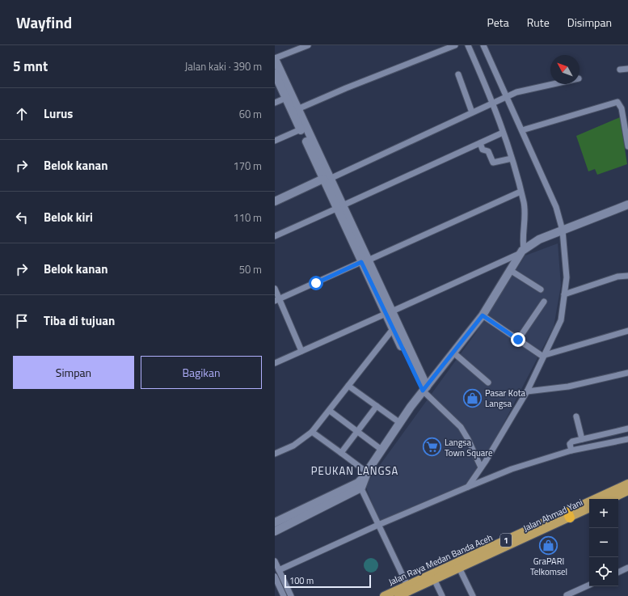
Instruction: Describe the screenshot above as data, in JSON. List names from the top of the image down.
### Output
{
  "streets": {
    "main road": ["Jalan Ahmad Yani", "1", "Jalan Raya Medan Banda Aceh"]
  },
  "crossings": [
    ["Jalan Ahmad Yani", "Jalan Raya Medan Banda Aceh"]
  ],
  "districts": ["PEUKAN LANGSA"],
  "places": {
    "shop": ["Pasar Kota Langsa", "GraPARI Telkomsel"],
    "supermarket": ["Langsa Town Square"]
  },
  "scale_bar": "100 m",
  "north": "top left",
  "page": {
    "header": "Wayfind",
    "nav": ["Peta", "Rute", "Disimpan"],
    "heading": ["5 mnt", "Jalan kaki · 390 m"],
    "list": [
      ["Lurus", "60 m"],
      ["Belok kanan", "170 m"],
      ["Belok kiri", "110 m"],
      ["Belok kanan", "50 m"],
      "Tiba di tujuan"
    ],
    "buttons": ["Simpan", "Bagikan"],
    "map_buttons": ["+", "−"],
    "scale": "100 m"
  }
}
